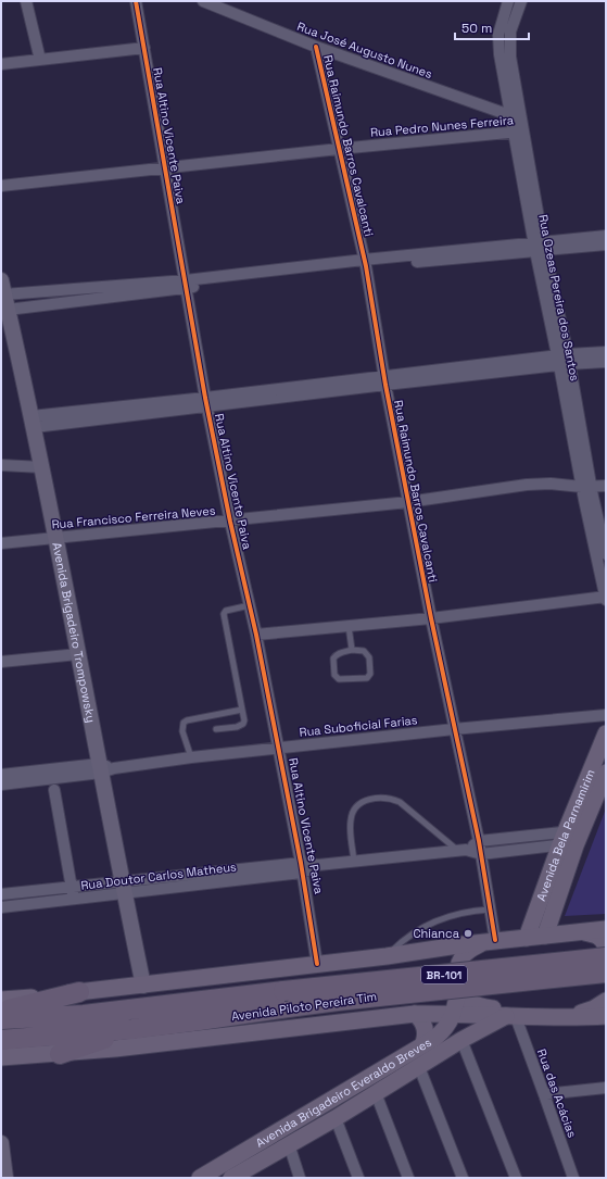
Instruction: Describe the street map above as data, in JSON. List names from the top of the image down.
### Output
{
  "streets": {
    "highway": ["BR-101", "Avenida Piloto Pereira Tim"],
    "main road": ["Avenida Bela Parnamirim", "Avenida Brigadeiro Everaldo Breves"],
    "street": [
      "Rua José Augusto Nunes",
      "Rua Pedro Nunes Ferreira",
      "Rua Altino Vicente Paiva",
      "Rua Raimundo Barros Cavalcanti",
      "Rua Ozeas Pereira dos Santos",
      "Rua Francisco Ferreira Neves",
      "Avenida Brigadeiro Trompowsky",
      "Rua Suboficial Farias",
      "Rua Doutor Carlos Matheus",
      "Rua das Acácias"
    ]
  },
  "crossings": [
    ["Rua José Augusto Nunes", "Rua Raimundo Barros Cavalcanti"],
    ["Rua José Augusto Nunes", "Rua Ozeas Pereira dos Santos"],
    ["Rua Pedro Nunes Ferreira", "Rua Altino Vicente Paiva"],
    ["Rua Pedro Nunes Ferreira", "Rua Raimundo Barros Cavalcanti"],
    ["Rua Pedro Nunes Ferreira", "Rua Ozeas Pereira dos Santos"],
    ["Rua Altino Vicente Paiva", "Rua Francisco Ferreira Neves"],
    ["Rua Altino Vicente Paiva", "Rua Suboficial Farias"],
    ["Rua Altino Vicente Paiva", "Rua Doutor Carlos Matheus"],
    ["Rua Raimundo Barros Cavalcanti", "Rua Francisco Ferreira Neves"],
    ["Rua Raimundo Barros Cavalcanti", "Rua Suboficial Farias"],
    ["Rua Raimundo Barros Cavalcanti", "Rua Doutor Carlos Matheus"],
    ["Rua Raimundo Barros Cavalcanti", "Avenida Brigadeiro Everaldo Breves"],
    ["Rua Ozeas Pereira dos Santos", "Rua Francisco Ferreira Neves"],
    ["Rua Francisco Ferreira Neves", "Avenida Brigadeiro Trompowsky"],
    ["Avenida Brigadeiro Trompowsky", "Rua Suboficial Farias"],
    ["Avenida Brigadeiro Trompowsky", "Rua Doutor Carlos Matheus"],
    ["Avenida Bela Parnamirim", "Rua Doutor Carlos Matheus"],
    ["Avenida Brigadeiro Everaldo Breves", "Rua das Acácias"]
  ],
  "places": ["Chianca"],
  "scale_bar": "50 m"
}
